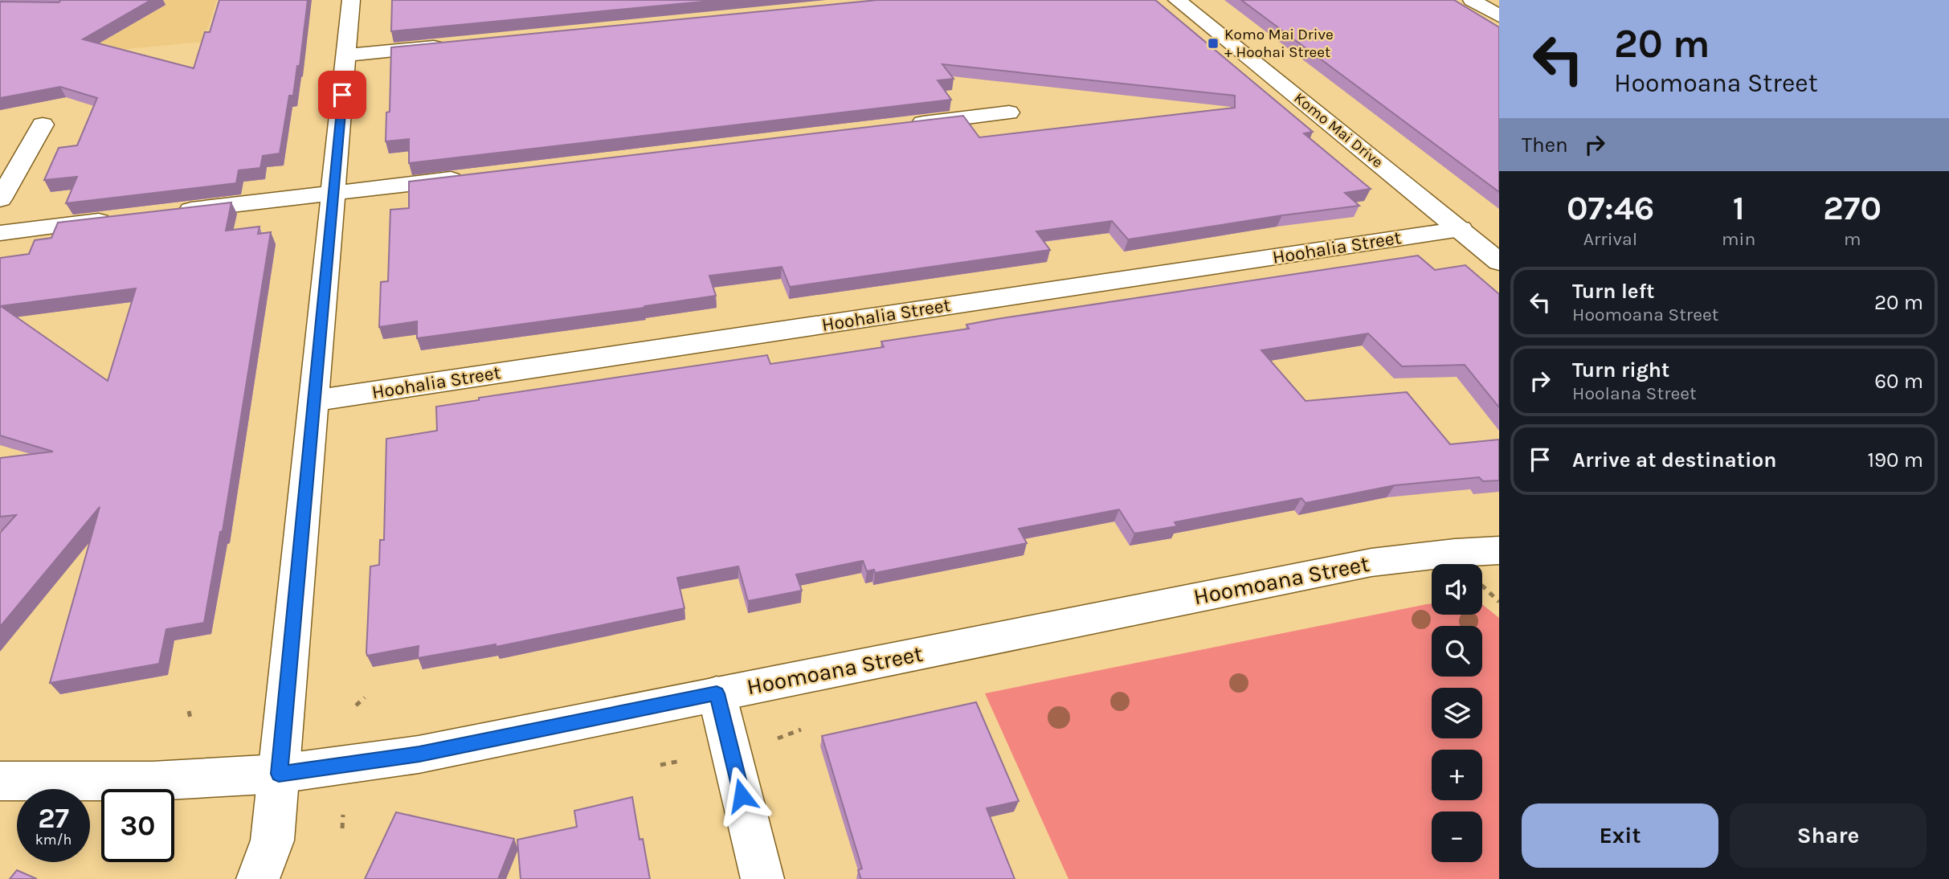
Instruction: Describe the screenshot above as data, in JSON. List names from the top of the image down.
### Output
{
  "streets": {
    "street": ["Komo Mai Drive", "Hoohalia Street", "Hoomoana Street"]
  },
  "crossings": [
    ["Komo Mai Drive", "Hoohalia Street"]
  ],
  "places": {
    "transit": ["Komo Mai Drive + Hoohai Street"]
  },
  "page": {
    "turn": ["20 m", "Hoomoana Street"],
    "then": "Then",
    "eta": [
      "07:46",
      "Arrival",
      "1",
      "min",
      "270",
      "m"
    ],
    "list": [
      {
        "name": "Turn left",
        "note": "Hoomoana Street",
        "value": "20 m"
      },
      {
        "name": "Turn right",
        "note": "Hoolana Street",
        "value": "60 m"
      },
      {
        "name": "Arrive at destination",
        "value": "190 m"
      }
    ],
    "map_buttons": ["+", "−"],
    "speed": "27 km/h",
    "limit": "30",
    "buttons": ["Exit", "Share"]
  }
}
